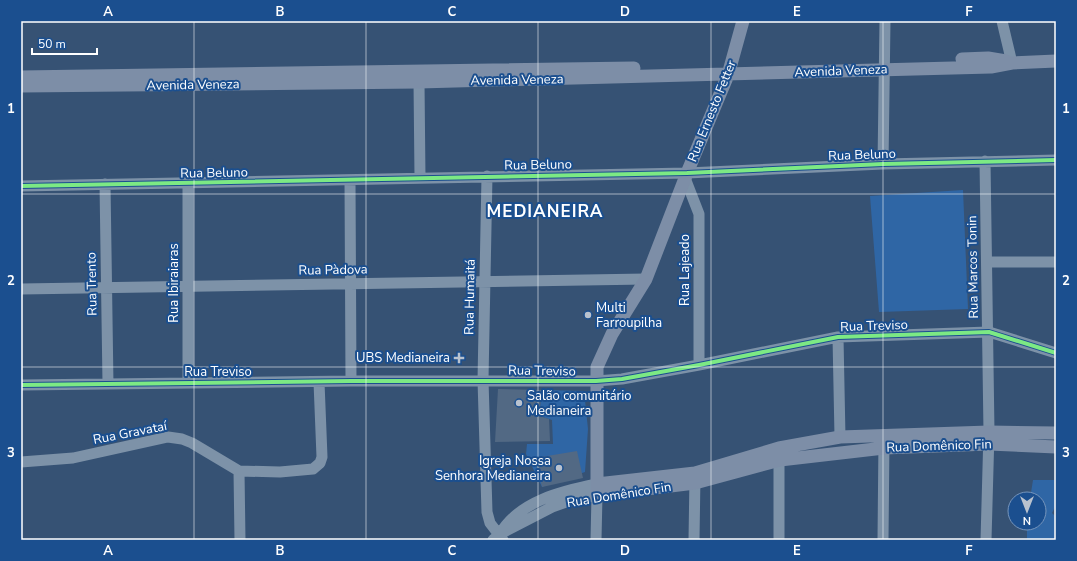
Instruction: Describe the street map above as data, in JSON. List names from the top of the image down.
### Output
{
  "streets": {
    "main road": ["Avenida Veneza", "Rua Ernesto Fetter", "Rua Domênico Fin"],
    "street": [
      "Rua Beluno",
      "Rua Marcos Tonin",
      "Rua Pàdova",
      "Rua Lajeado",
      "Rua Ibiraiaras",
      "Rua Trento",
      "Rua Humaitá",
      "Rua Treviso",
      "Rua Gravataí"
    ]
  },
  "crossings": [
    ["Avenida Veneza", "Rua Ernesto Fetter"],
    ["Rua Ernesto Fetter", "Rua Beluno"],
    ["Rua Ernesto Fetter", "Rua Pàdova"],
    ["Rua Ernesto Fetter", "Rua Lajeado"],
    ["Rua Ernesto Fetter", "Rua Treviso"],
    ["Rua Ernesto Fetter", "Rua Domênico Fin"],
    ["Rua Beluno", "Rua Marcos Tonin"],
    ["Rua Beluno", "Rua Lajeado"],
    ["Rua Beluno", "Rua Ibiraiaras"],
    ["Rua Beluno", "Rua Trento"],
    ["Rua Beluno", "Rua Humaitá"],
    ["Rua Marcos Tonin", "Rua Treviso"],
    ["Rua Marcos Tonin", "Rua Domênico Fin"],
    ["Rua Pàdova", "Rua Ibiraiaras"],
    ["Rua Pàdova", "Rua Trento"],
    ["Rua Pàdova", "Rua Humaitá"],
    ["Rua Lajeado", "Rua Treviso"],
    ["Rua Ibiraiaras", "Rua Treviso"],
    ["Rua Trento", "Rua Treviso"],
    ["Rua Humaitá", "Rua Treviso"],
    ["Rua Humaitá", "Rua Domênico Fin"],
    ["Rua Treviso", "Rua Gravataí"]
  ],
  "districts": ["MEDIANEIRA"],
  "places": {
    "other": ["Multi Farroupilha", "Salão comunitário Medianeira", "Igreja Nossa Senhora Medianeira"],
    "health": ["UBS Medianeira"]
  },
  "scale_bar": "50 m",
  "north": "bottom",
  "grid": {
    "columns": [
      "A",
      "B",
      "C",
      "D",
      "E",
      "F"
    ],
    "rows": ["1", "2", "3"]
  }
}
